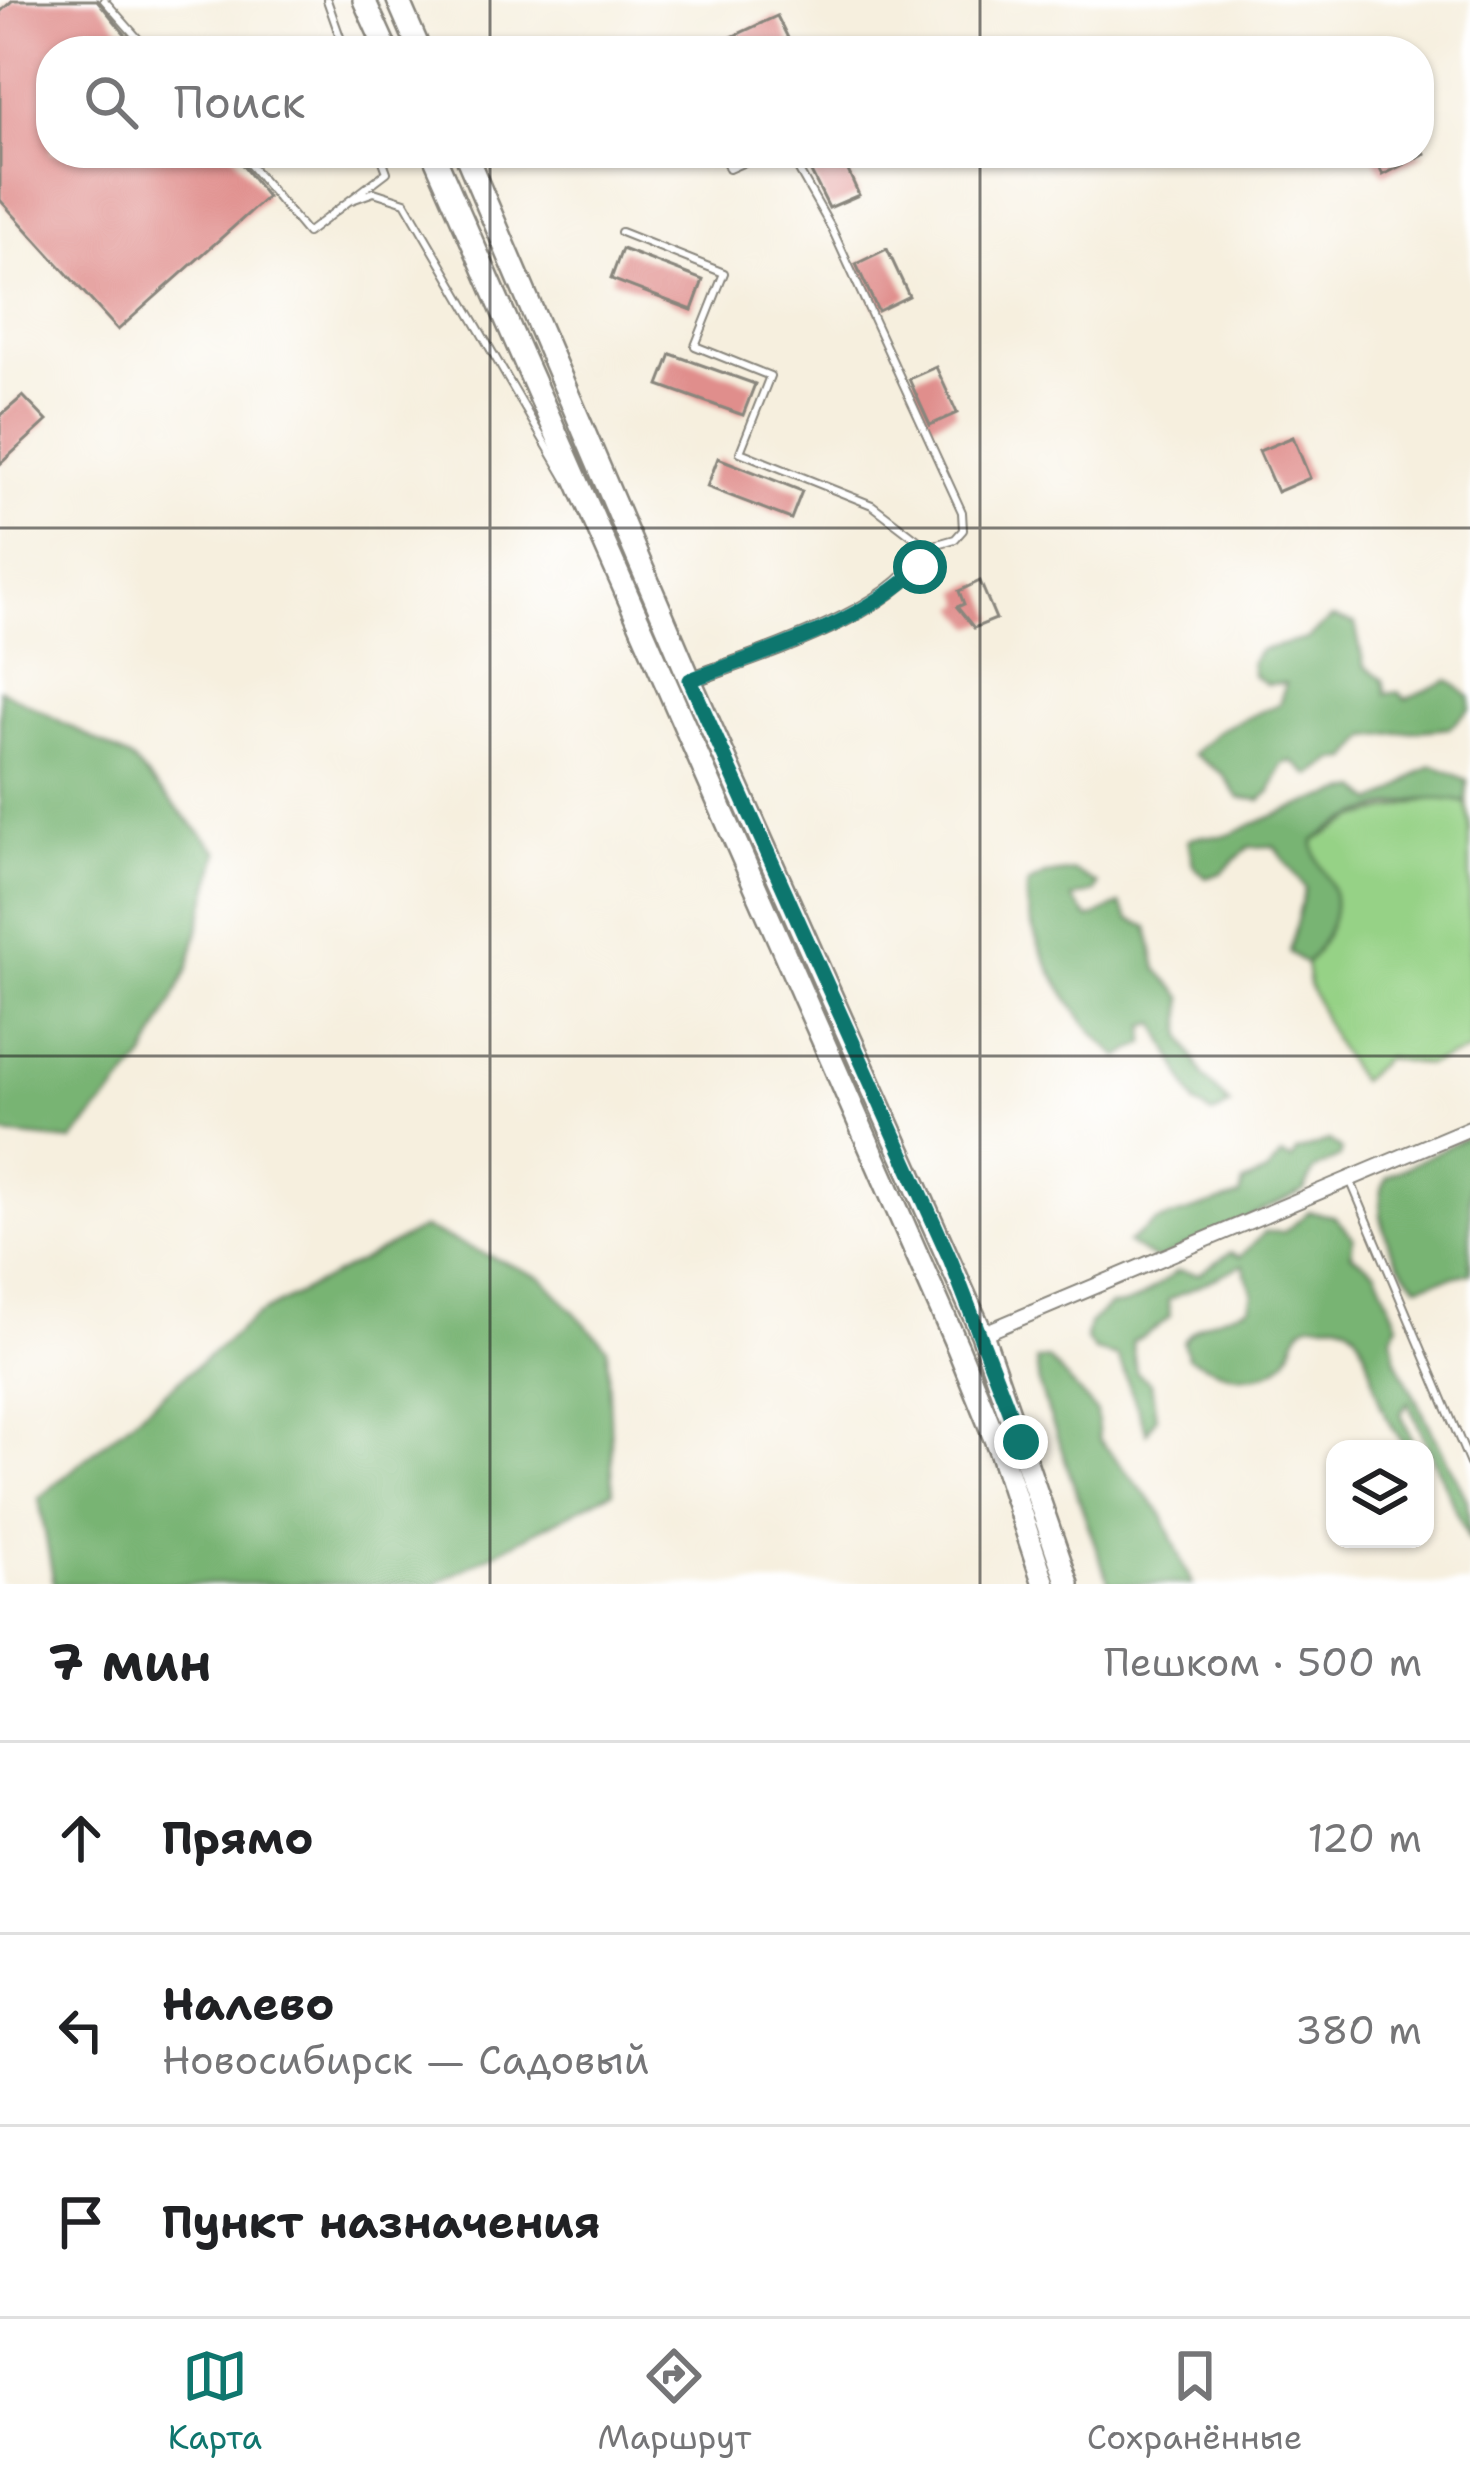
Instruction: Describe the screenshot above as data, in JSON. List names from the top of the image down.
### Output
{
  "page": {
    "search": "Поиск",
    "heading": ["7 мин", "Пешком · 500 m"],
    "list": [
      ["Прямо", "120 m"],
      ["Налево", "Новосибирск — Садовый", "380 m"],
      "Пункт назначения"
    ],
    "nav": ["Карта", "Маршрут", "Сохранённые"]
  }
}
